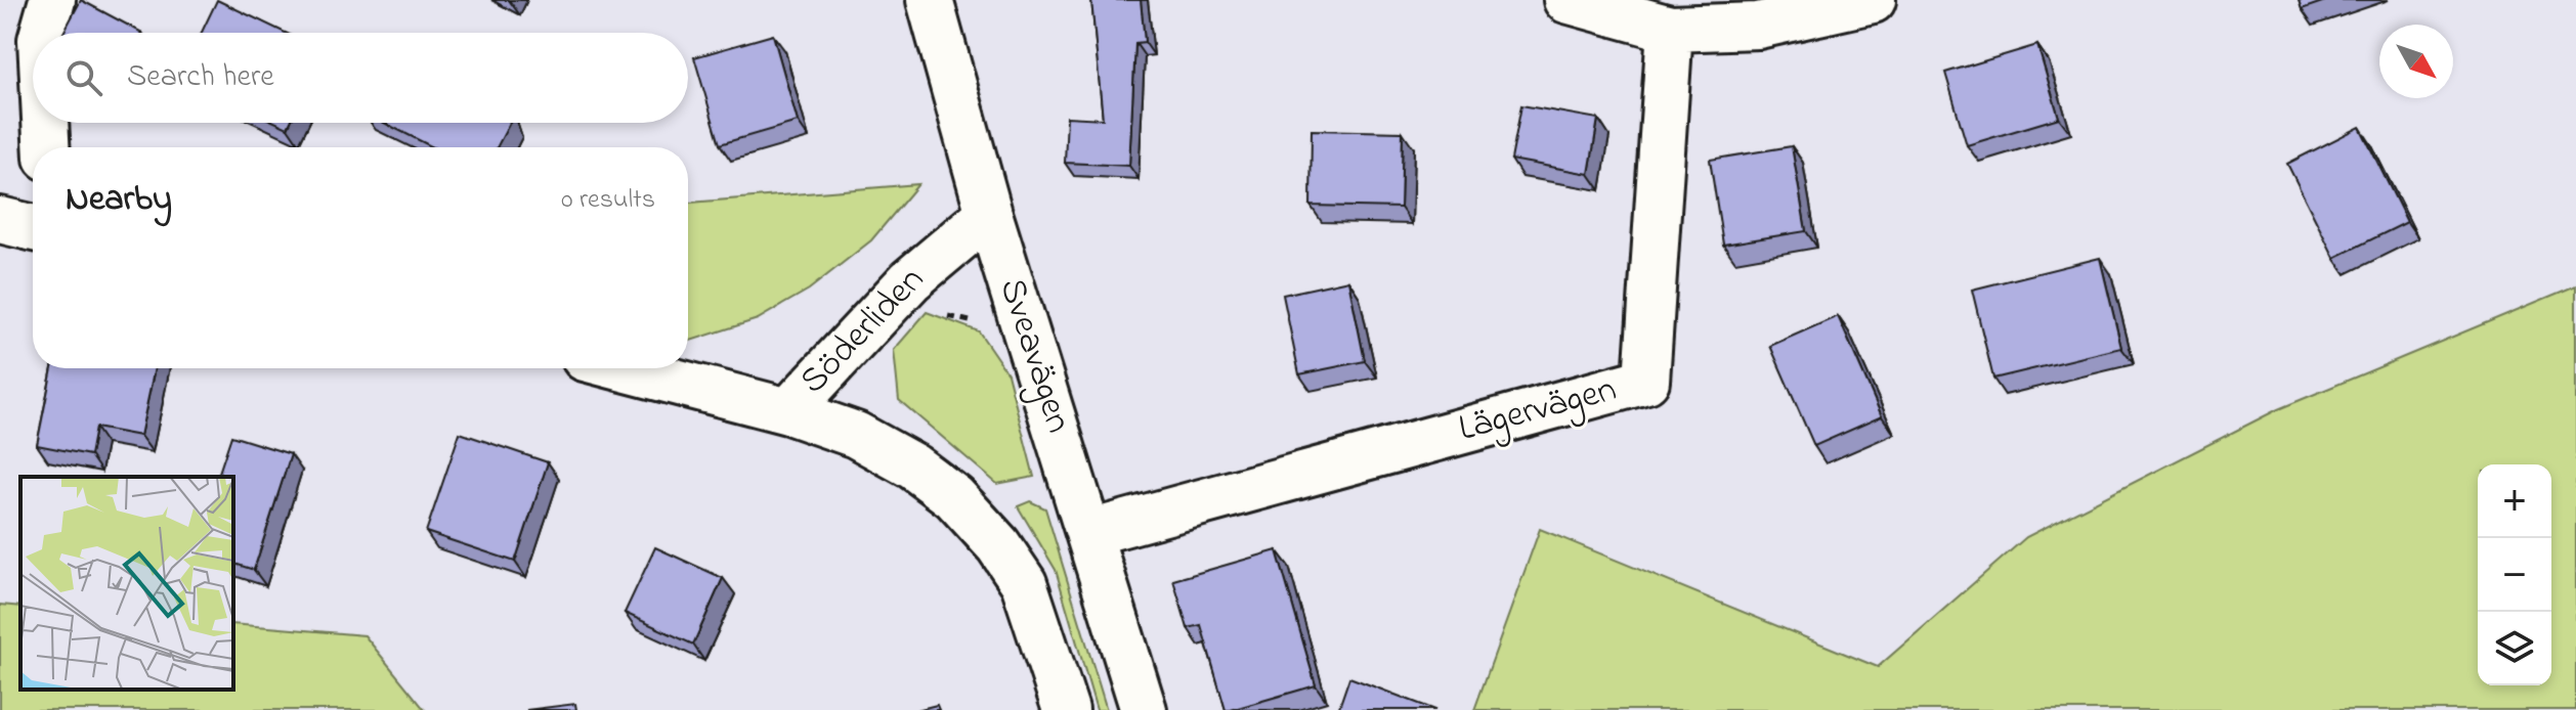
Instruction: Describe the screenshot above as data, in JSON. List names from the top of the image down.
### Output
{
  "streets": {
    "street": ["Söderliden", "Sveavägen", "Lägervägen"]
  },
  "crossings": [
    ["Söderliden", "Sveavägen"],
    ["Sveavägen", "Lägervägen"]
  ],
  "north": "bottom right",
  "page": {
    "search": "Search here",
    "heading": ["Nearby", "0 results"],
    "map_buttons": ["+", "−"]
  }
}
